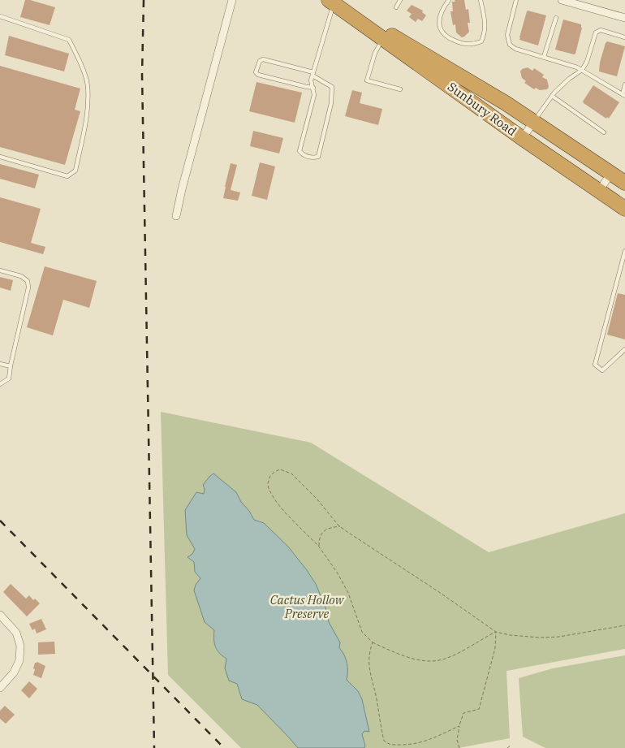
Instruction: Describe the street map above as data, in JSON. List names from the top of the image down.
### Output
{
  "streets": {
    "highway": ["Sunbury Road"]
  },
  "parks": ["Cactus Hollow Preserve"]
}
